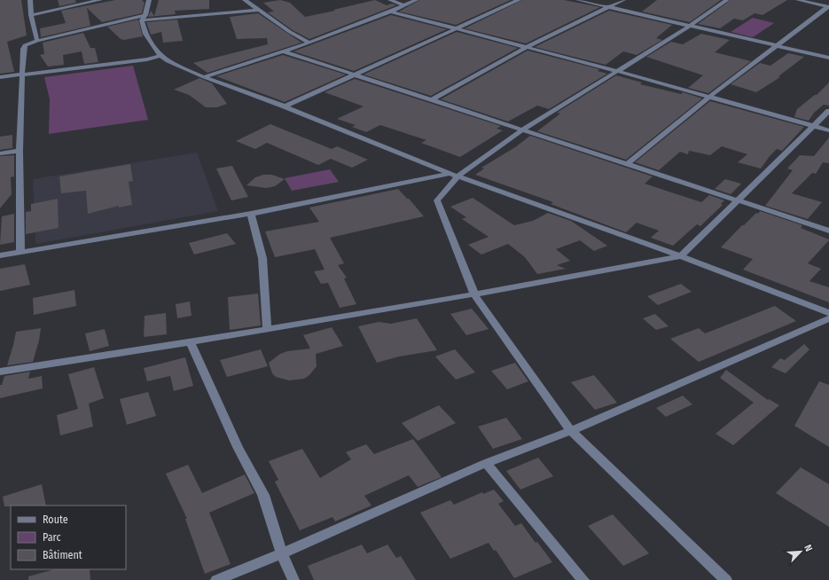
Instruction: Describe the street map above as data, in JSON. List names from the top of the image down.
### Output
{
  "legend": ["Route", "Parc", "Bâtiment"],
  "north": "top right"
}
